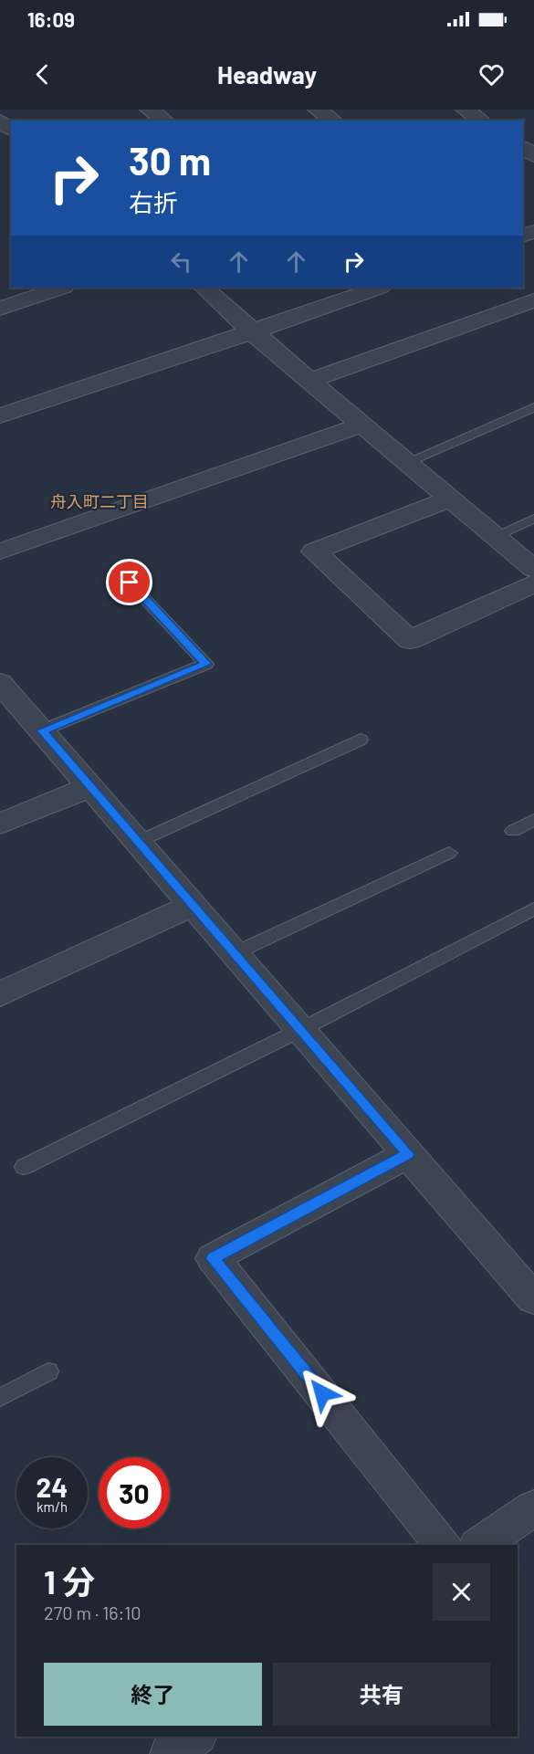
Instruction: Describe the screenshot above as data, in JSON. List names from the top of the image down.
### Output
{
  "districts": ["舟入町二丁目"],
  "page": {
    "status": "16:09",
    "header": "Headway",
    "turn": ["30 m", "右折"],
    "speed": "24 km/h",
    "limit": "30",
    "heading": ["1 分", "270 m · 16:10"],
    "buttons": ["終了", "共有"]
  }
}
